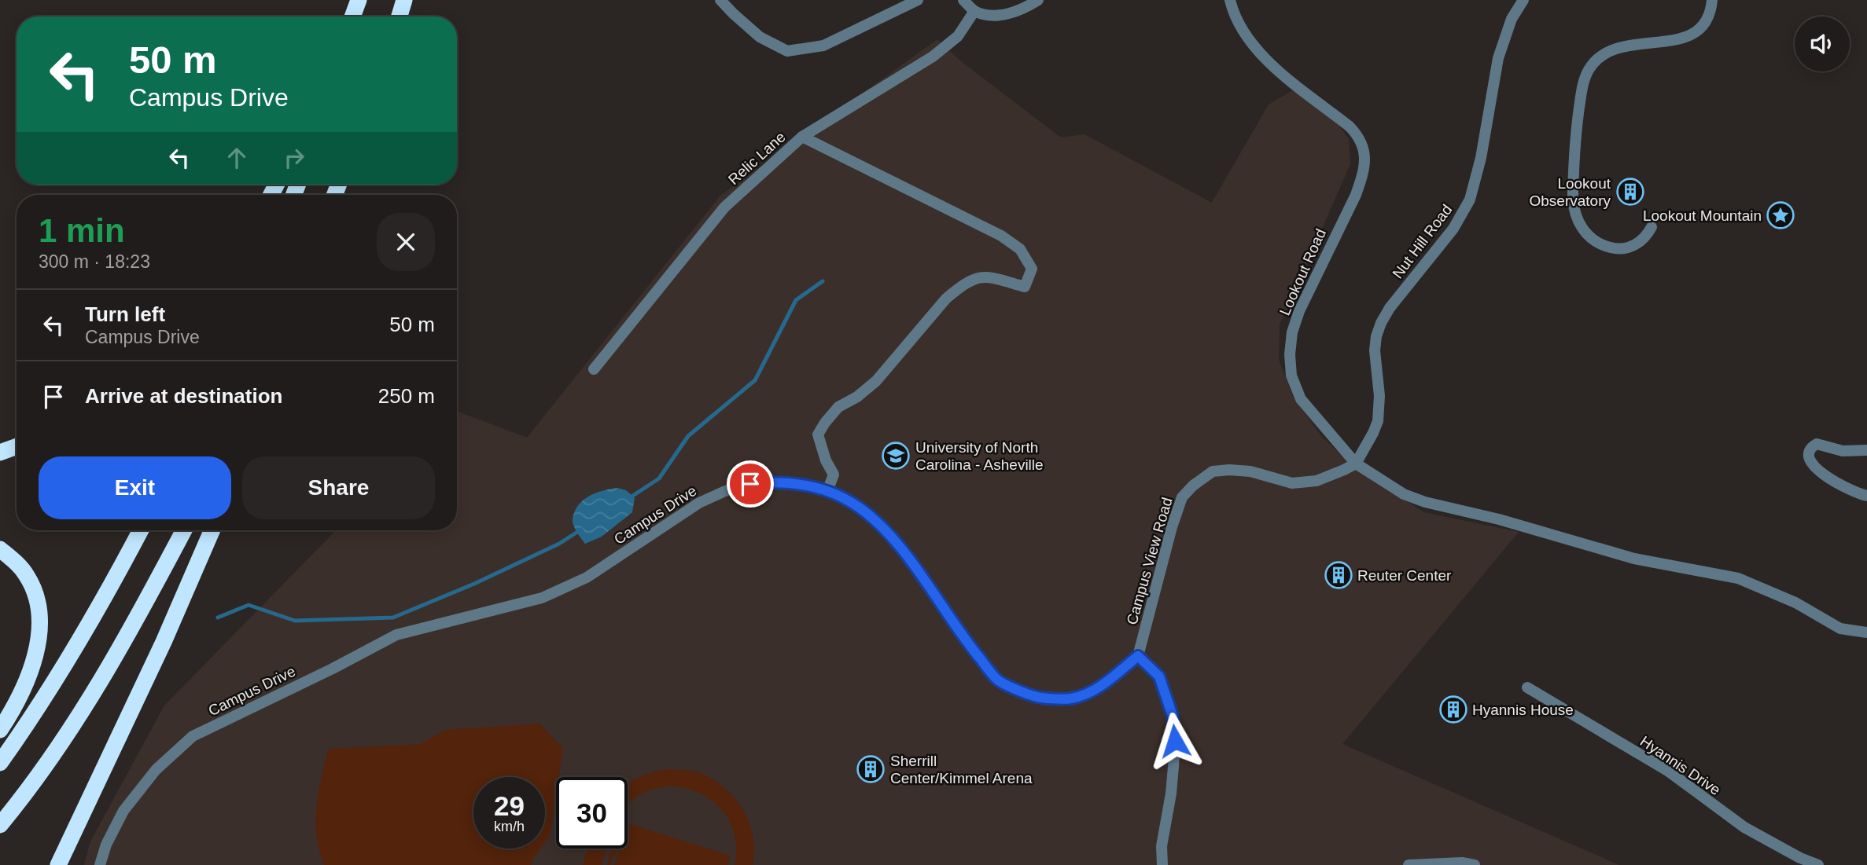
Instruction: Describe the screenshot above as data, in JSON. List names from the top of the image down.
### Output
{
  "streets": {
    "street": [
      "Relic Lane",
      "Nut Hill Road",
      "Lookout Road",
      "Campus Drive",
      "Campus View Road",
      "Hyannis Drive"
    ]
  },
  "crossings": [
    ["Nut Hill Road", "Lookout Road"],
    ["Nut Hill Road", "Campus View Road"],
    ["Lookout Road", "Campus View Road"],
    ["Campus Drive", "Campus View Road"]
  ],
  "places": {
    "building": [
      "Lookout Observatory",
      "Reuter Center",
      "Hyannis House",
      "Sherrill Center/Kimmel Arena"
    ],
    "place": ["Lookout Mountain"],
    "school or university": ["University of North Carolina - Asheville"]
  },
  "page": {
    "turn": ["50 m", "Campus Drive"],
    "heading": ["1 min", "300 m · 18:23"],
    "list": [
      {
        "name": "Turn left",
        "note": "Campus Drive",
        "value": "50 m"
      },
      {
        "name": "Arrive at destination",
        "value": "250 m"
      }
    ],
    "buttons": ["Exit", "Share"],
    "speed": "29 km/h",
    "limit": "30"
  }
}
